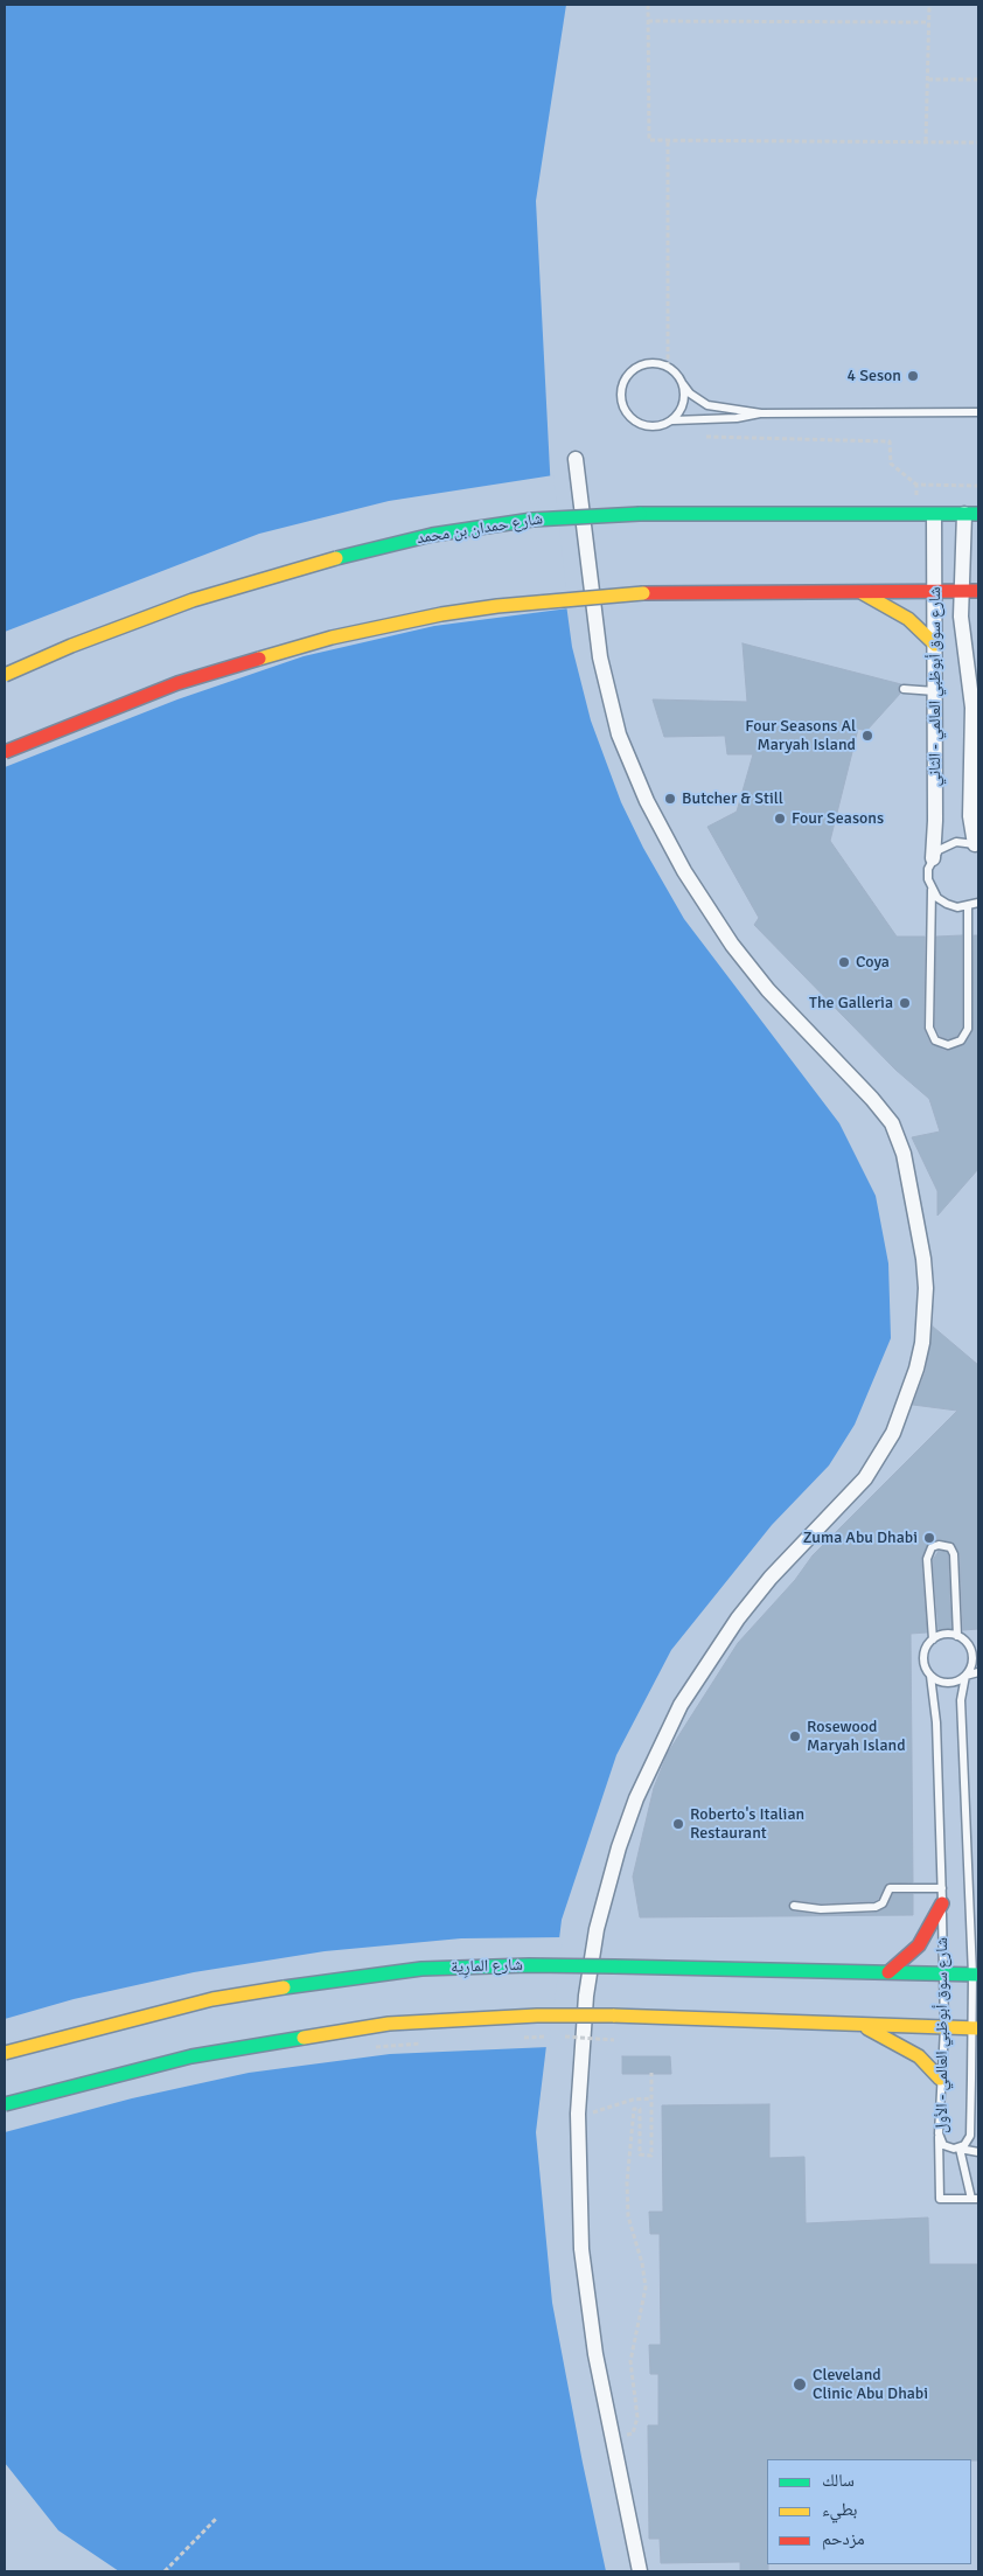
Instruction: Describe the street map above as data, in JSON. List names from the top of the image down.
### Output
{
  "streets": {
    "street": ["شارع حمدان بن محمد", "شارع سوق أبوظبي العالمي - الثاني", "شارع المارِية"],
    "lane": ["شارع سوق أبوظبي العالمي - الأول"]
  },
  "crossings": [
    ["شارع حمدان بن محمد", "شارع سوق أبوظبي العالمي - الثاني"],
    ["شارع المارِية", "شارع سوق أبوظبي العالمي - الأول"]
  ],
  "places": [
    "4 Seson",
    "Four Seasons Al Maryah Island",
    "Butcher & Still",
    "Four Seasons",
    "Coya",
    "The Galleria",
    "Zuma Abu Dhabi",
    "Rosewood Maryah Island",
    "Roberto's Italian Restaurant",
    "Cleveland Clinic Abu Dhabi"
  ],
  "legend": ["سالك", "بطيء", "مزدحم"]
}
